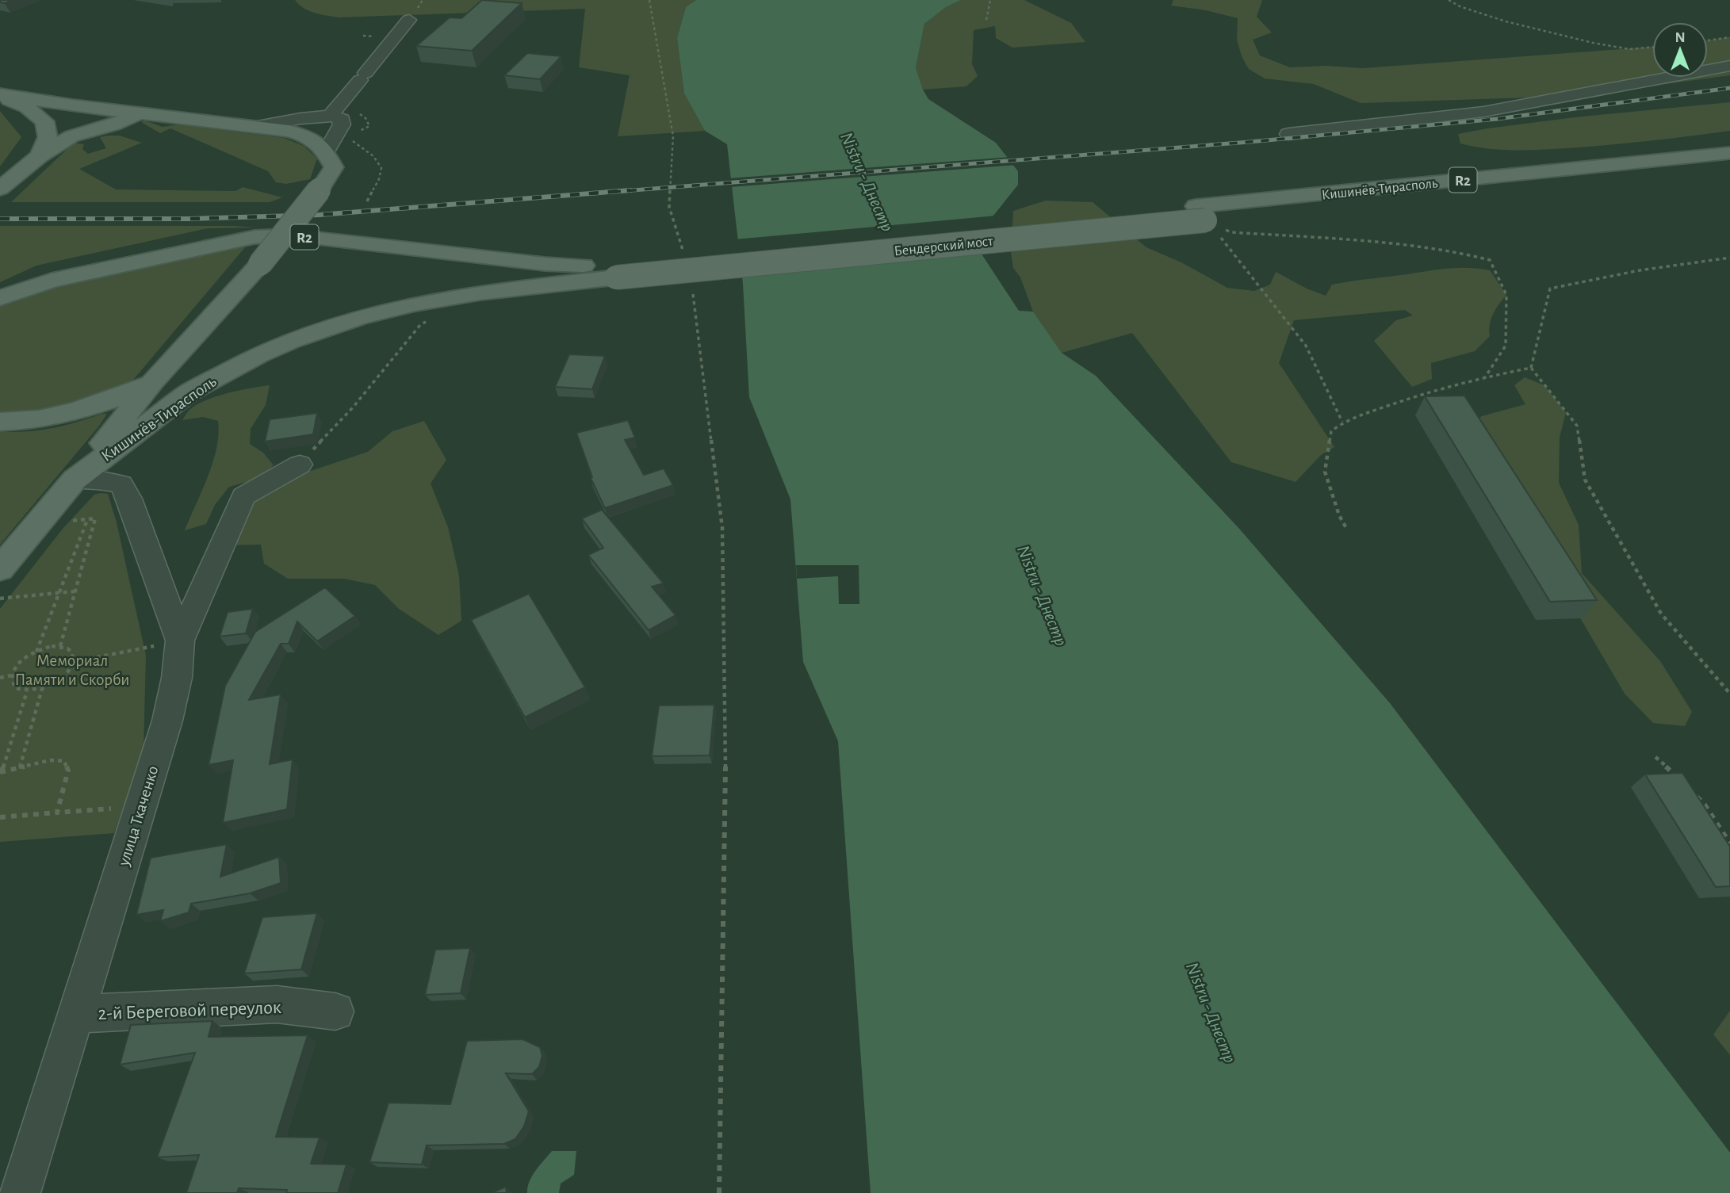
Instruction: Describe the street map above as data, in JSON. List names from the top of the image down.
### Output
{
  "streets": {
    "main road": ["R2", "Кишинёв-Тирасполь", "Бендерский мост"],
    "street": ["улица Ткаченко", "2-й Береговой переулок"]
  },
  "crossings": [
    ["R2", "Кишинёв-Тирасполь"],
    ["R2", "Бендерский мост"],
    ["R2", "улица Ткаченко"],
    ["Кишинёв-Тирасполь", "Бендерский мост"],
    ["Кишинёв-Тирасполь", "улица Ткаченко"],
    ["улица Ткаченко", "2-й Береговой переулок"]
  ],
  "water": ["Nistru - Днестр"],
  "parks": ["Мемориал Памяти и Скорби"],
  "north": "top"
}
